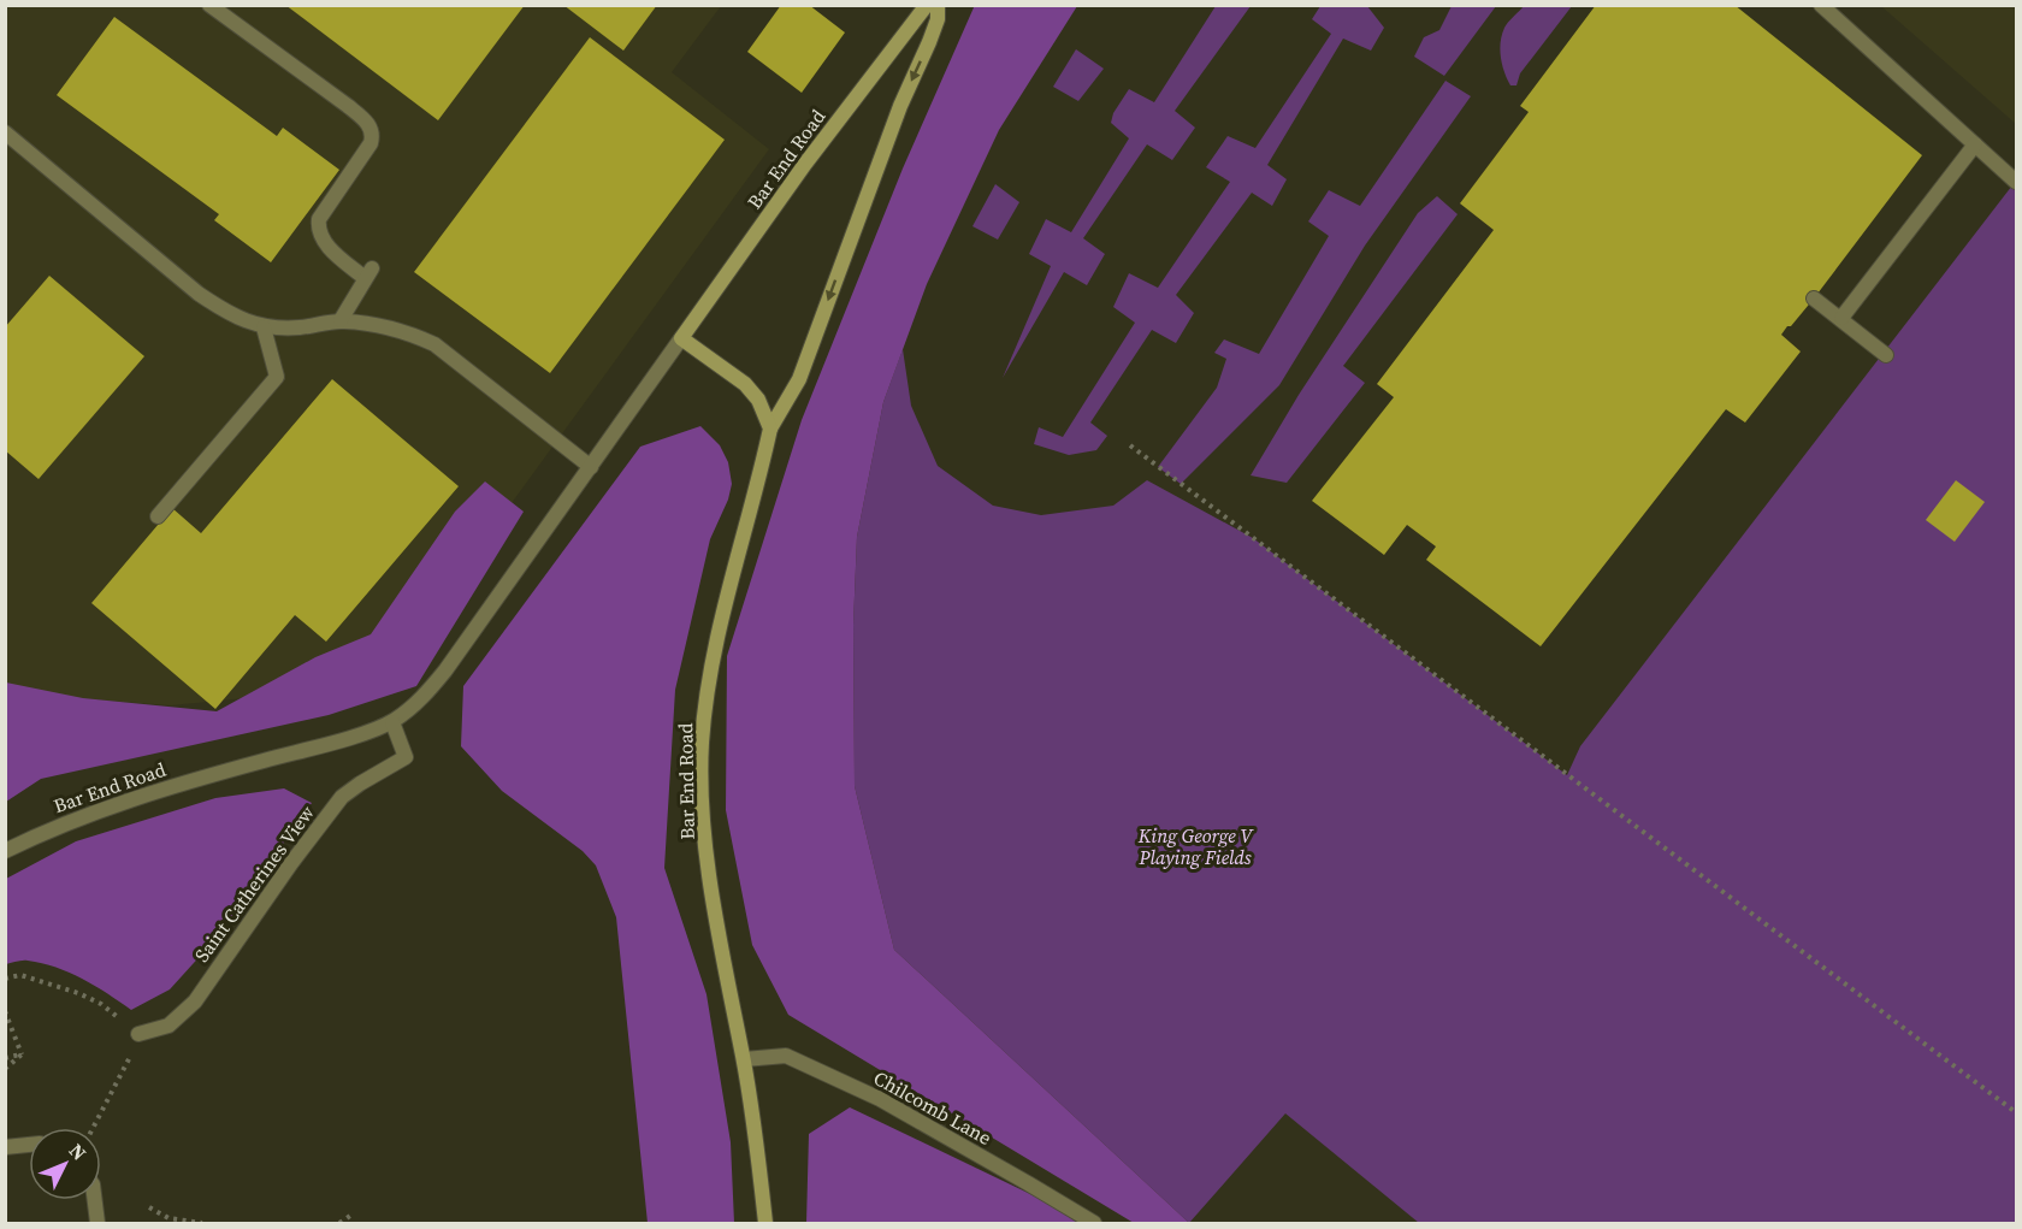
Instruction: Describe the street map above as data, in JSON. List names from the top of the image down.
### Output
{
  "streets": {
    "main road": ["Bar End Road"],
    "street": ["Saint Catherines View", "Chilcomb Lane"]
  },
  "crossings": [
    ["Bar End Road", "Saint Catherines View"],
    ["Bar End Road", "Chilcomb Lane"]
  ],
  "parks": ["King George V Playing Fields"],
  "north": "top right"
}
